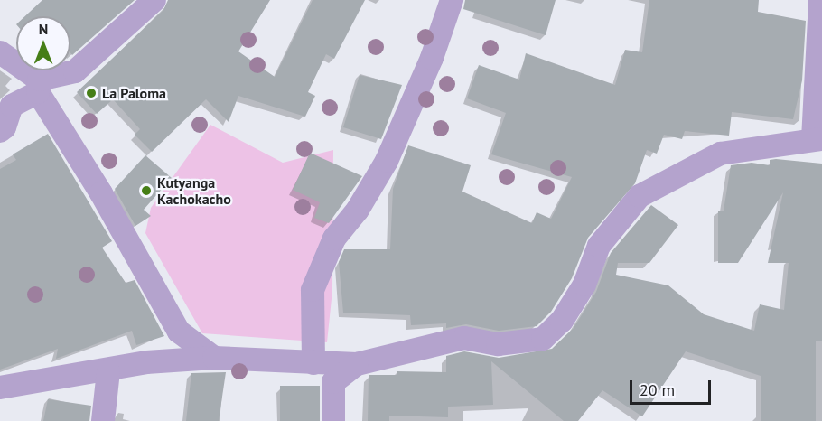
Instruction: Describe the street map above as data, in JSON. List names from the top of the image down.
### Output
{
  "places": ["La Paloma", "Kutyanga Kachokacho"],
  "scale_bar": "20 m",
  "north": "top"
}
